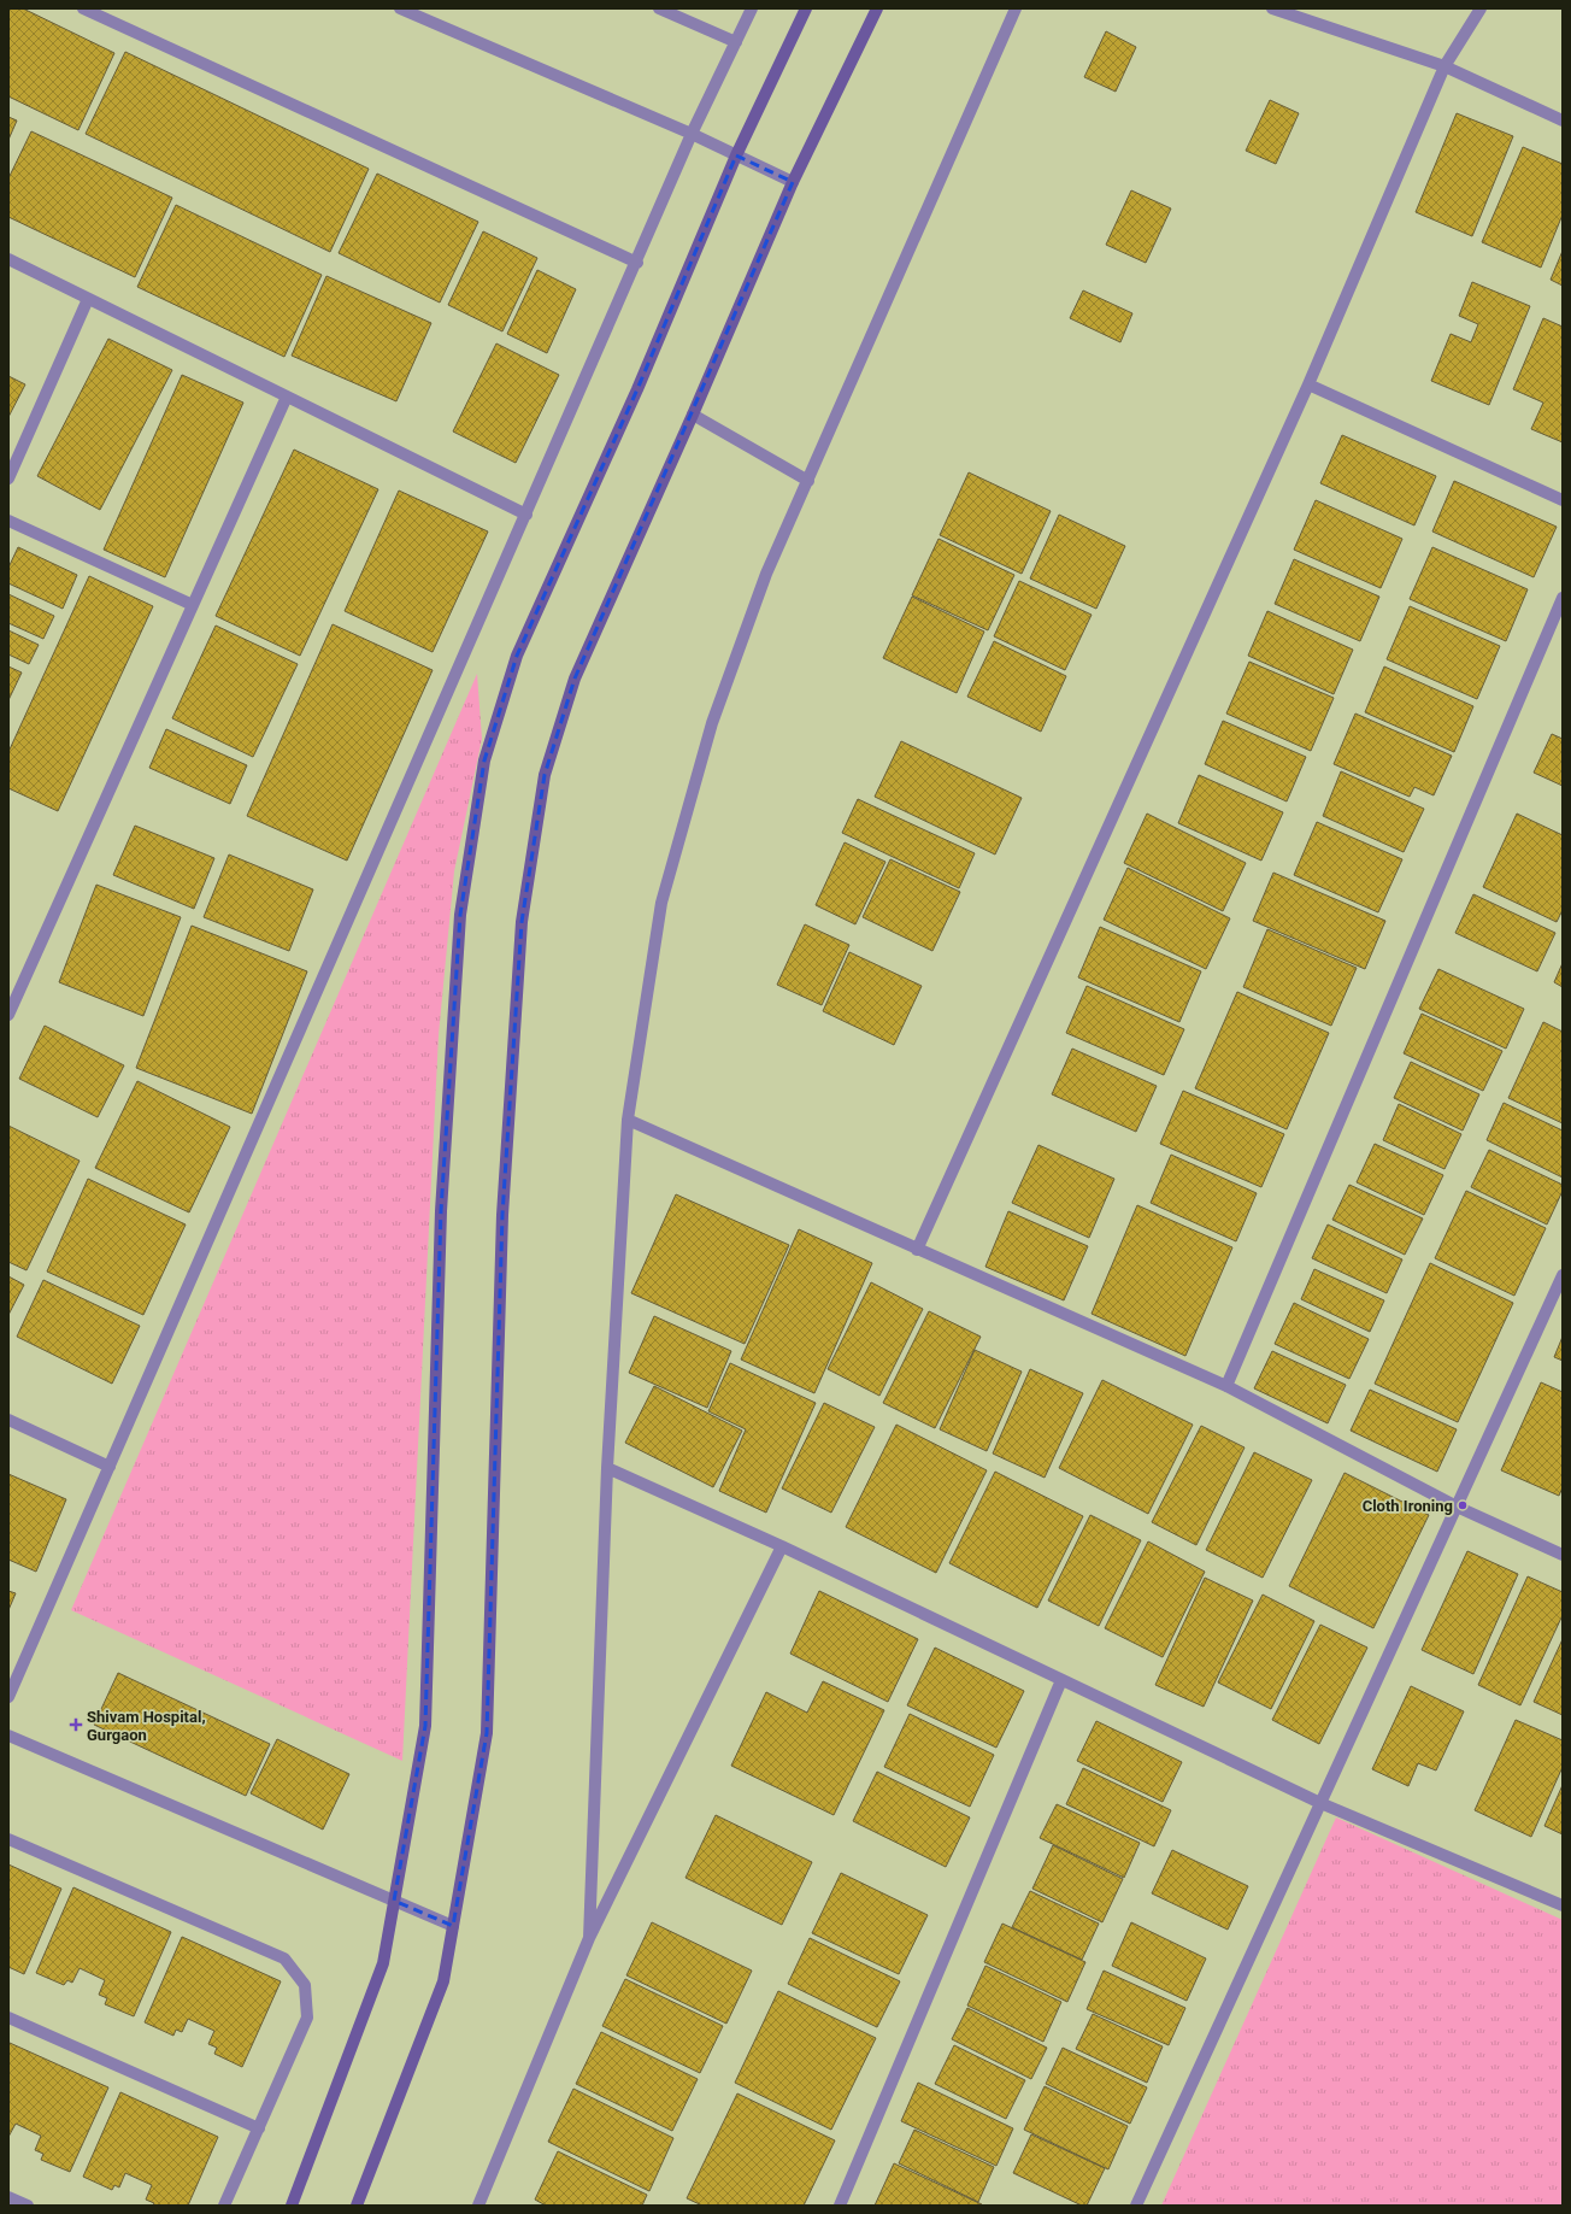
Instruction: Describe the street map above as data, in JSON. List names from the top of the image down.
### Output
{
  "places": {
    "other": ["Cloth Ironing"],
    "health": ["Shivam Hospital, Gurgaon"]
  }
}
